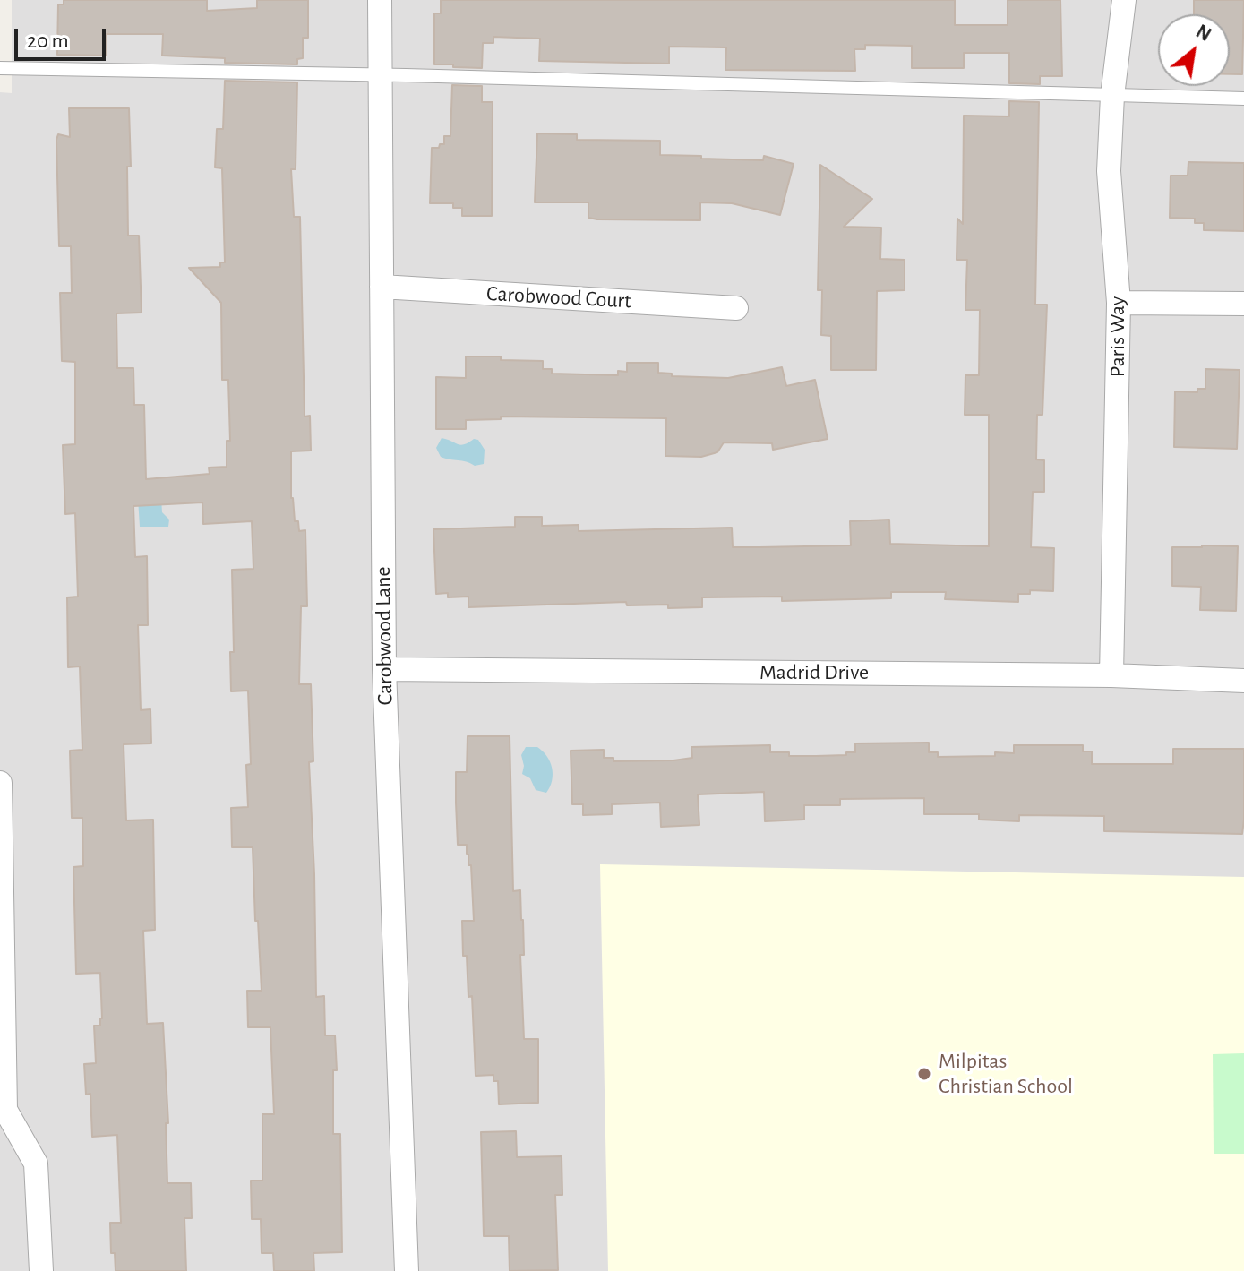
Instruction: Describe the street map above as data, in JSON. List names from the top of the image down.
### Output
{
  "streets": {
    "street": [
      "Carobwood Court",
      "Paris Way",
      "Carobwood Lane",
      "Madrid Drive"
    ]
  },
  "crossings": [
    ["Carobwood Court", "Carobwood Lane"],
    ["Paris Way", "Madrid Drive"],
    ["Carobwood Lane", "Madrid Drive"]
  ],
  "places": ["Milpitas Christian School"],
  "scale_bar": "20 m",
  "north": "top right"
}
